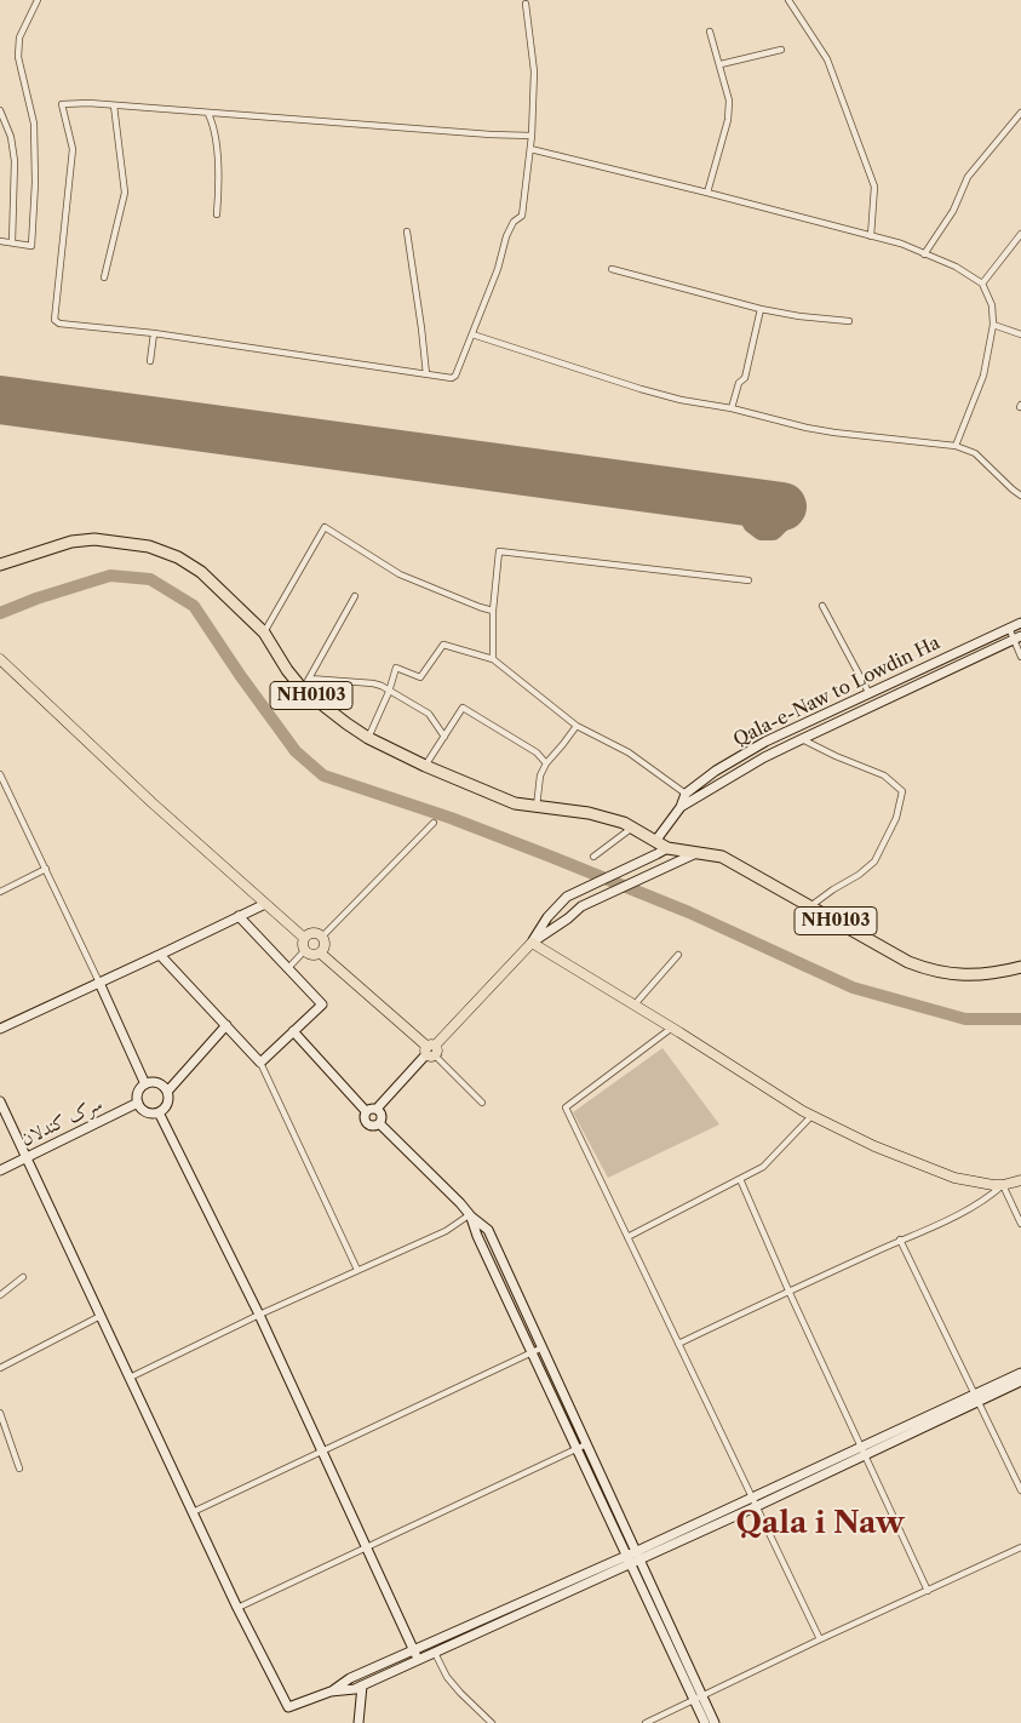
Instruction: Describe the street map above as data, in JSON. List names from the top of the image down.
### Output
{
  "streets": {
    "highway": ["NH0103"],
    "street": ["Qala-e-Naw to Lowdin Ha", "سرک کندلان"]
  },
  "crossings": [
    ["Qala-e-Naw to Lowdin Ha", "NH0103"]
  ],
  "districts": ["Qala i Naw"]
}
